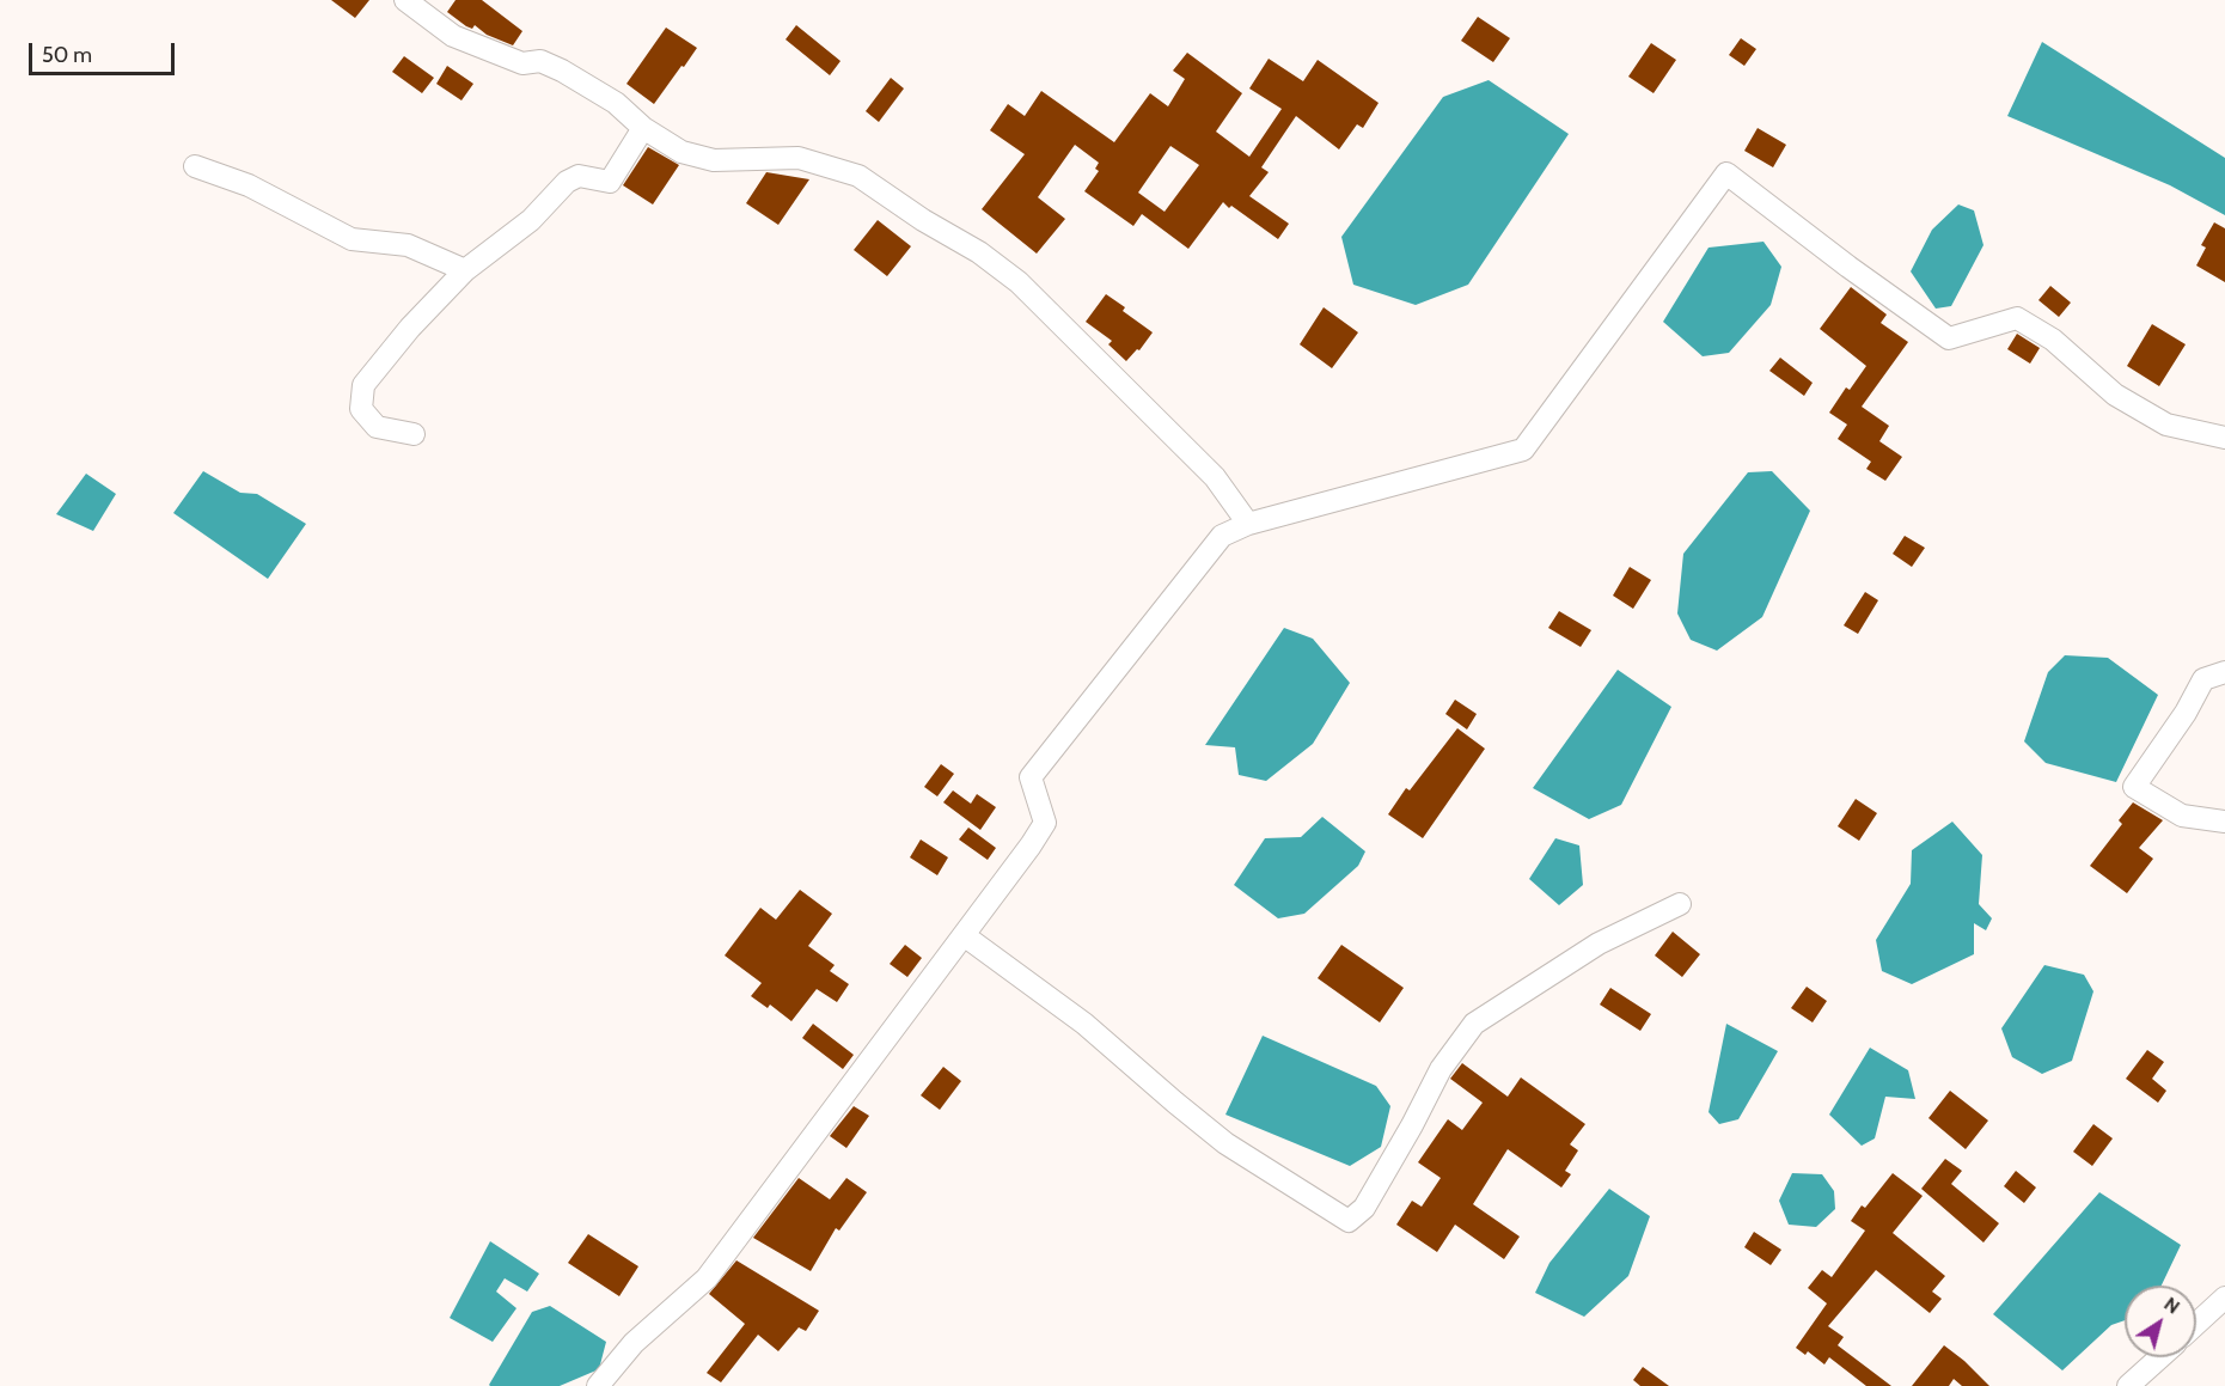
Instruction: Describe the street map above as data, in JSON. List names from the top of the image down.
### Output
{
  "scale_bar": "50 m",
  "north": "top right"
}
